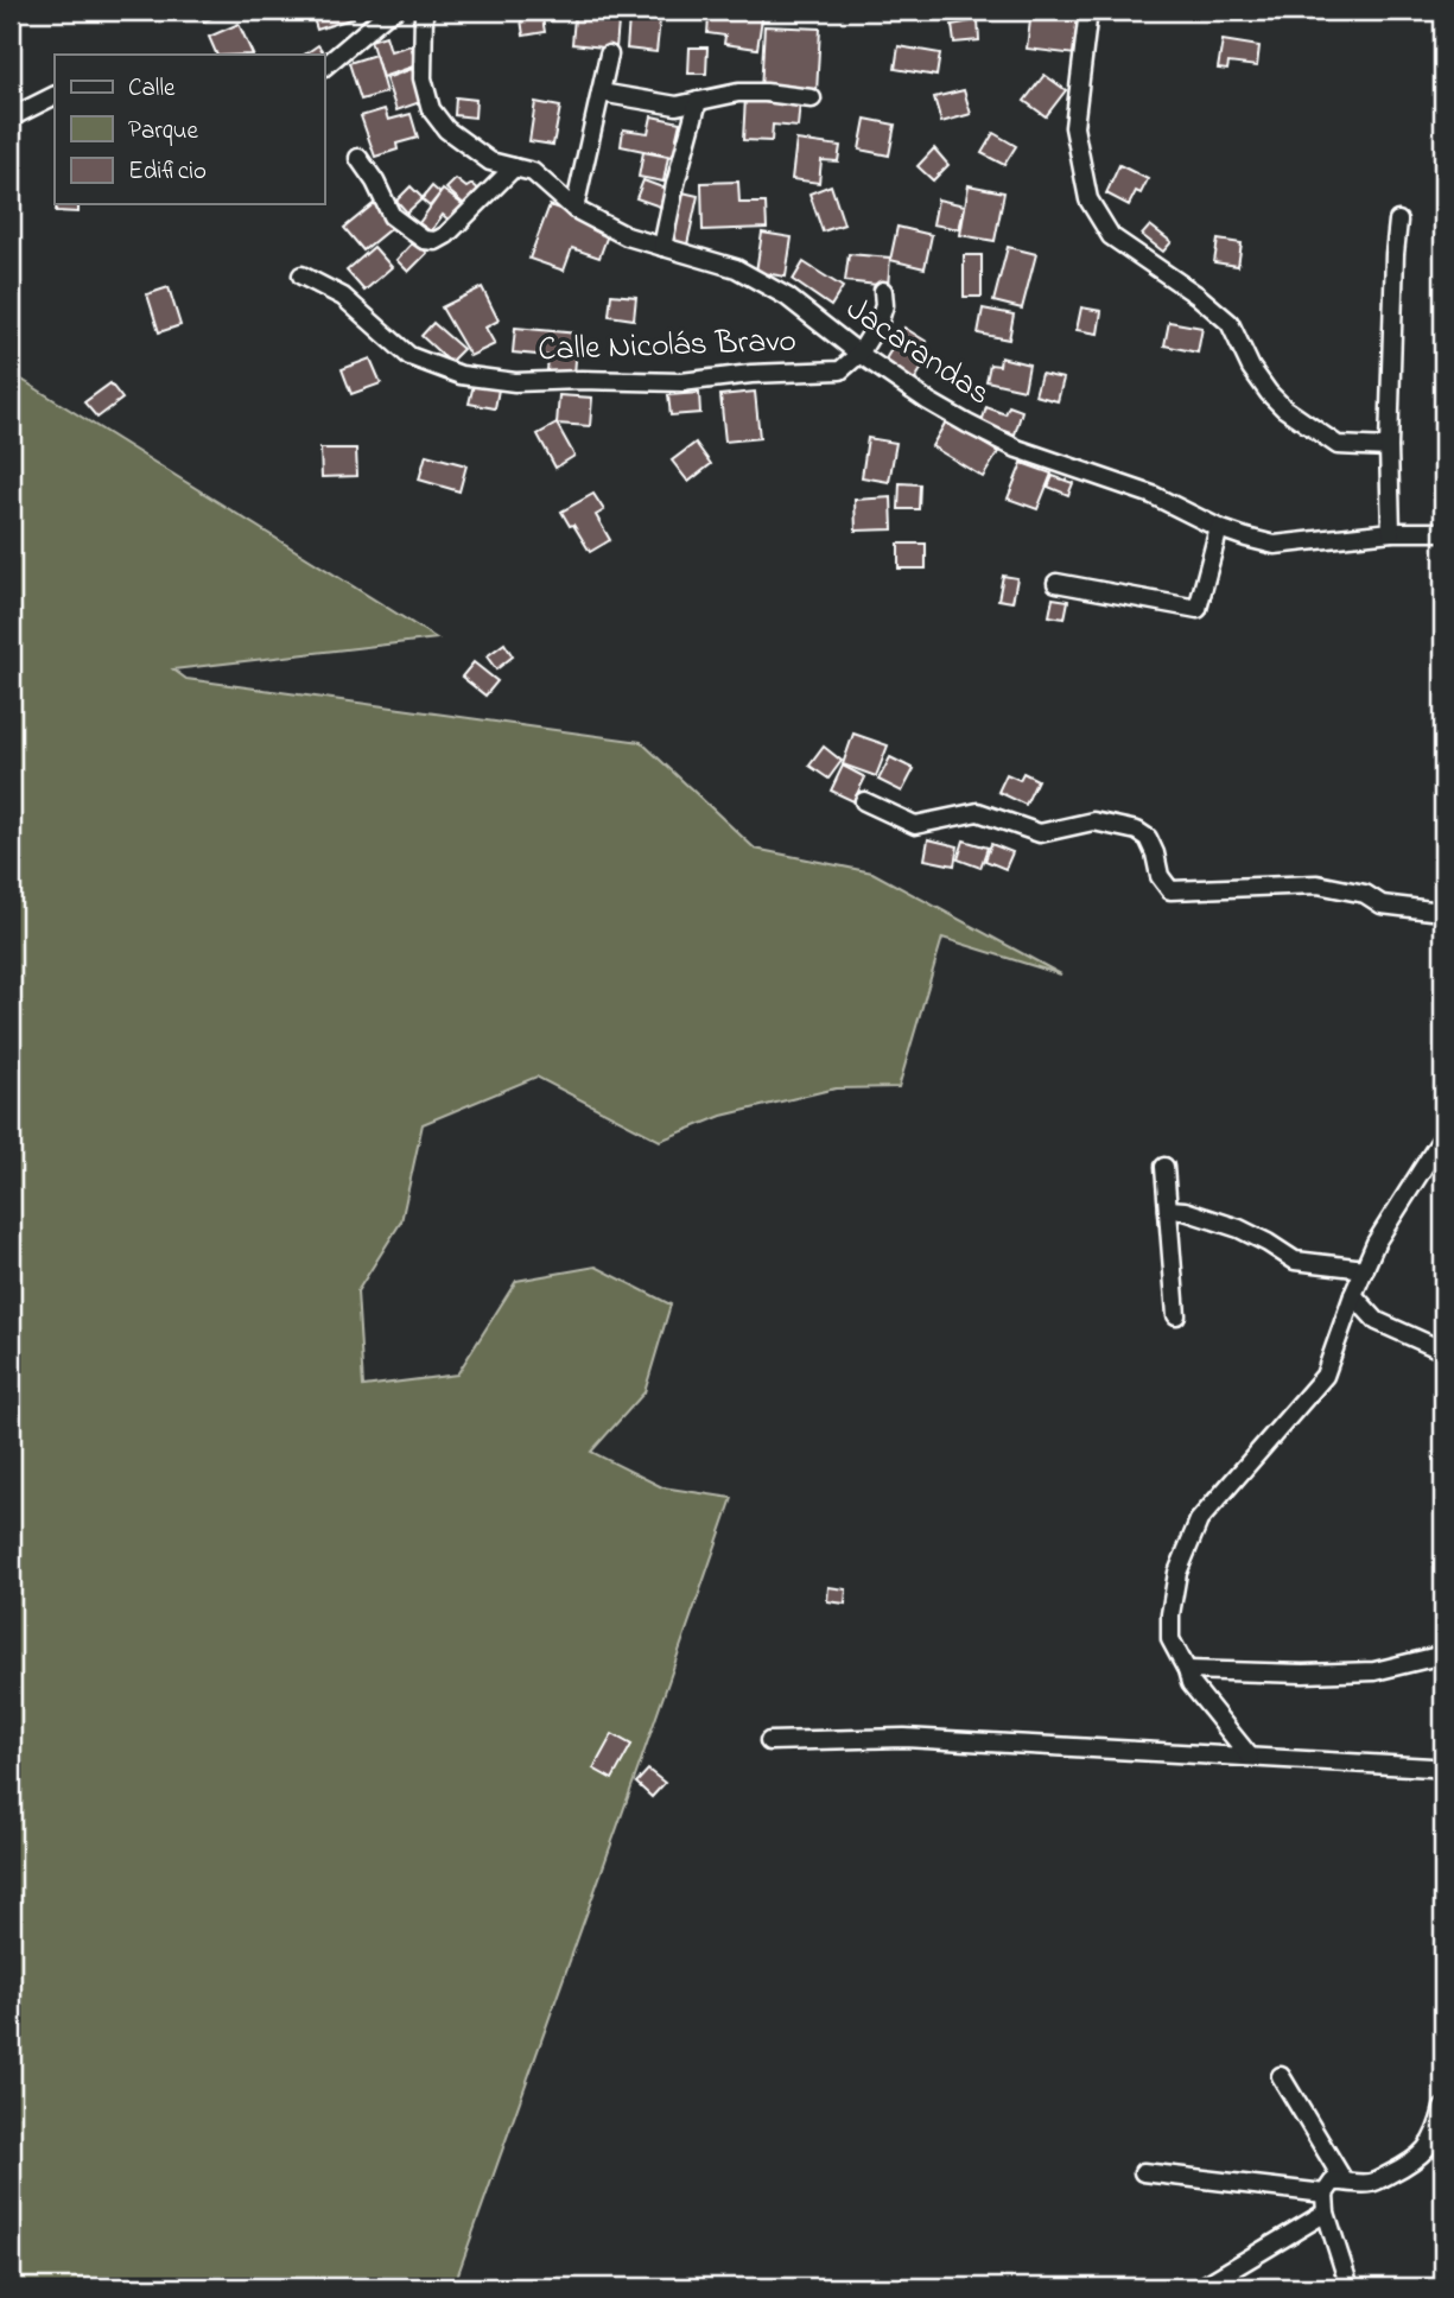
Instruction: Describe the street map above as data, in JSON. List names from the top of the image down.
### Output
{
  "streets": {
    "street": ["Calle Nicolás Bravo", "Jacarandas"]
  },
  "crossings": [
    ["Calle Nicolás Bravo", "Jacarandas"]
  ],
  "legend": ["Calle", "Parque", "Edificio"]
}
